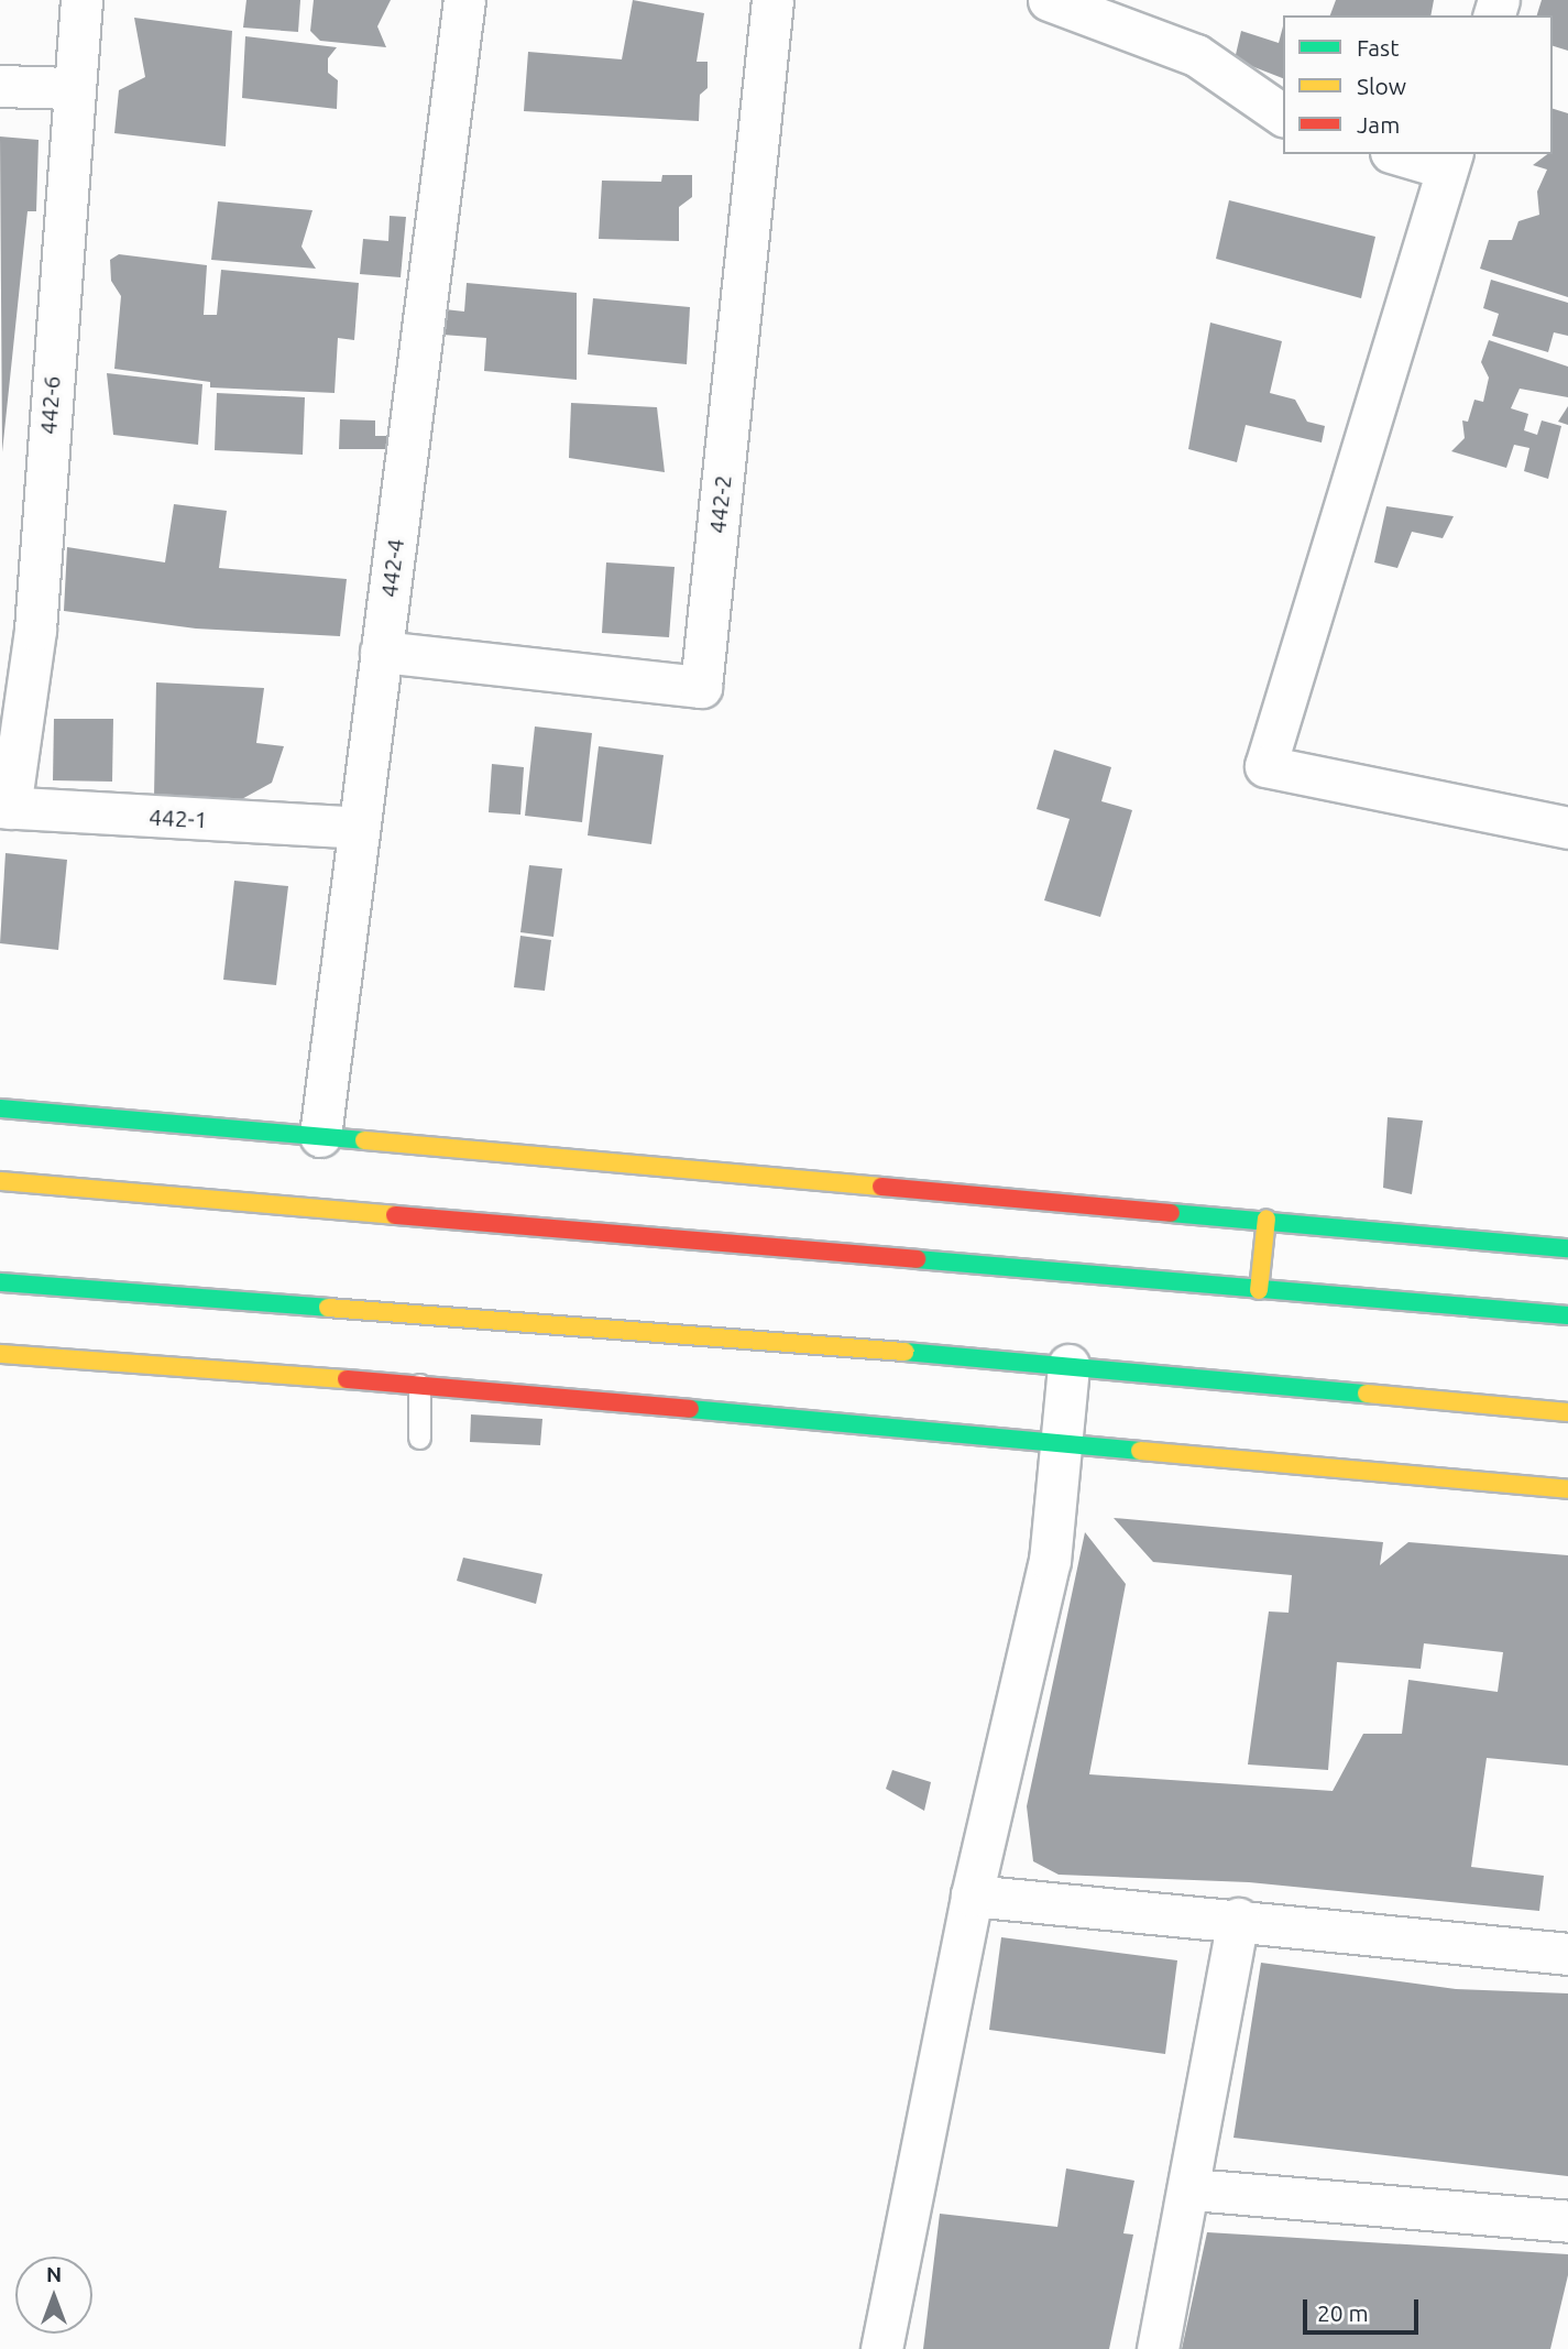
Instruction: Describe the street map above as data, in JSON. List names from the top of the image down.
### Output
{
  "streets": {
    "street": [
      "442-6",
      "442-2",
      "442-4",
      "442-1"
    ]
  },
  "crossings": [
    ["442-6", "442-1"],
    ["442-2", "442-4"],
    ["442-4", "442-1"]
  ],
  "legend": ["Fast", "Slow", "Jam"],
  "scale_bar": "20 m",
  "north": "top"
}
